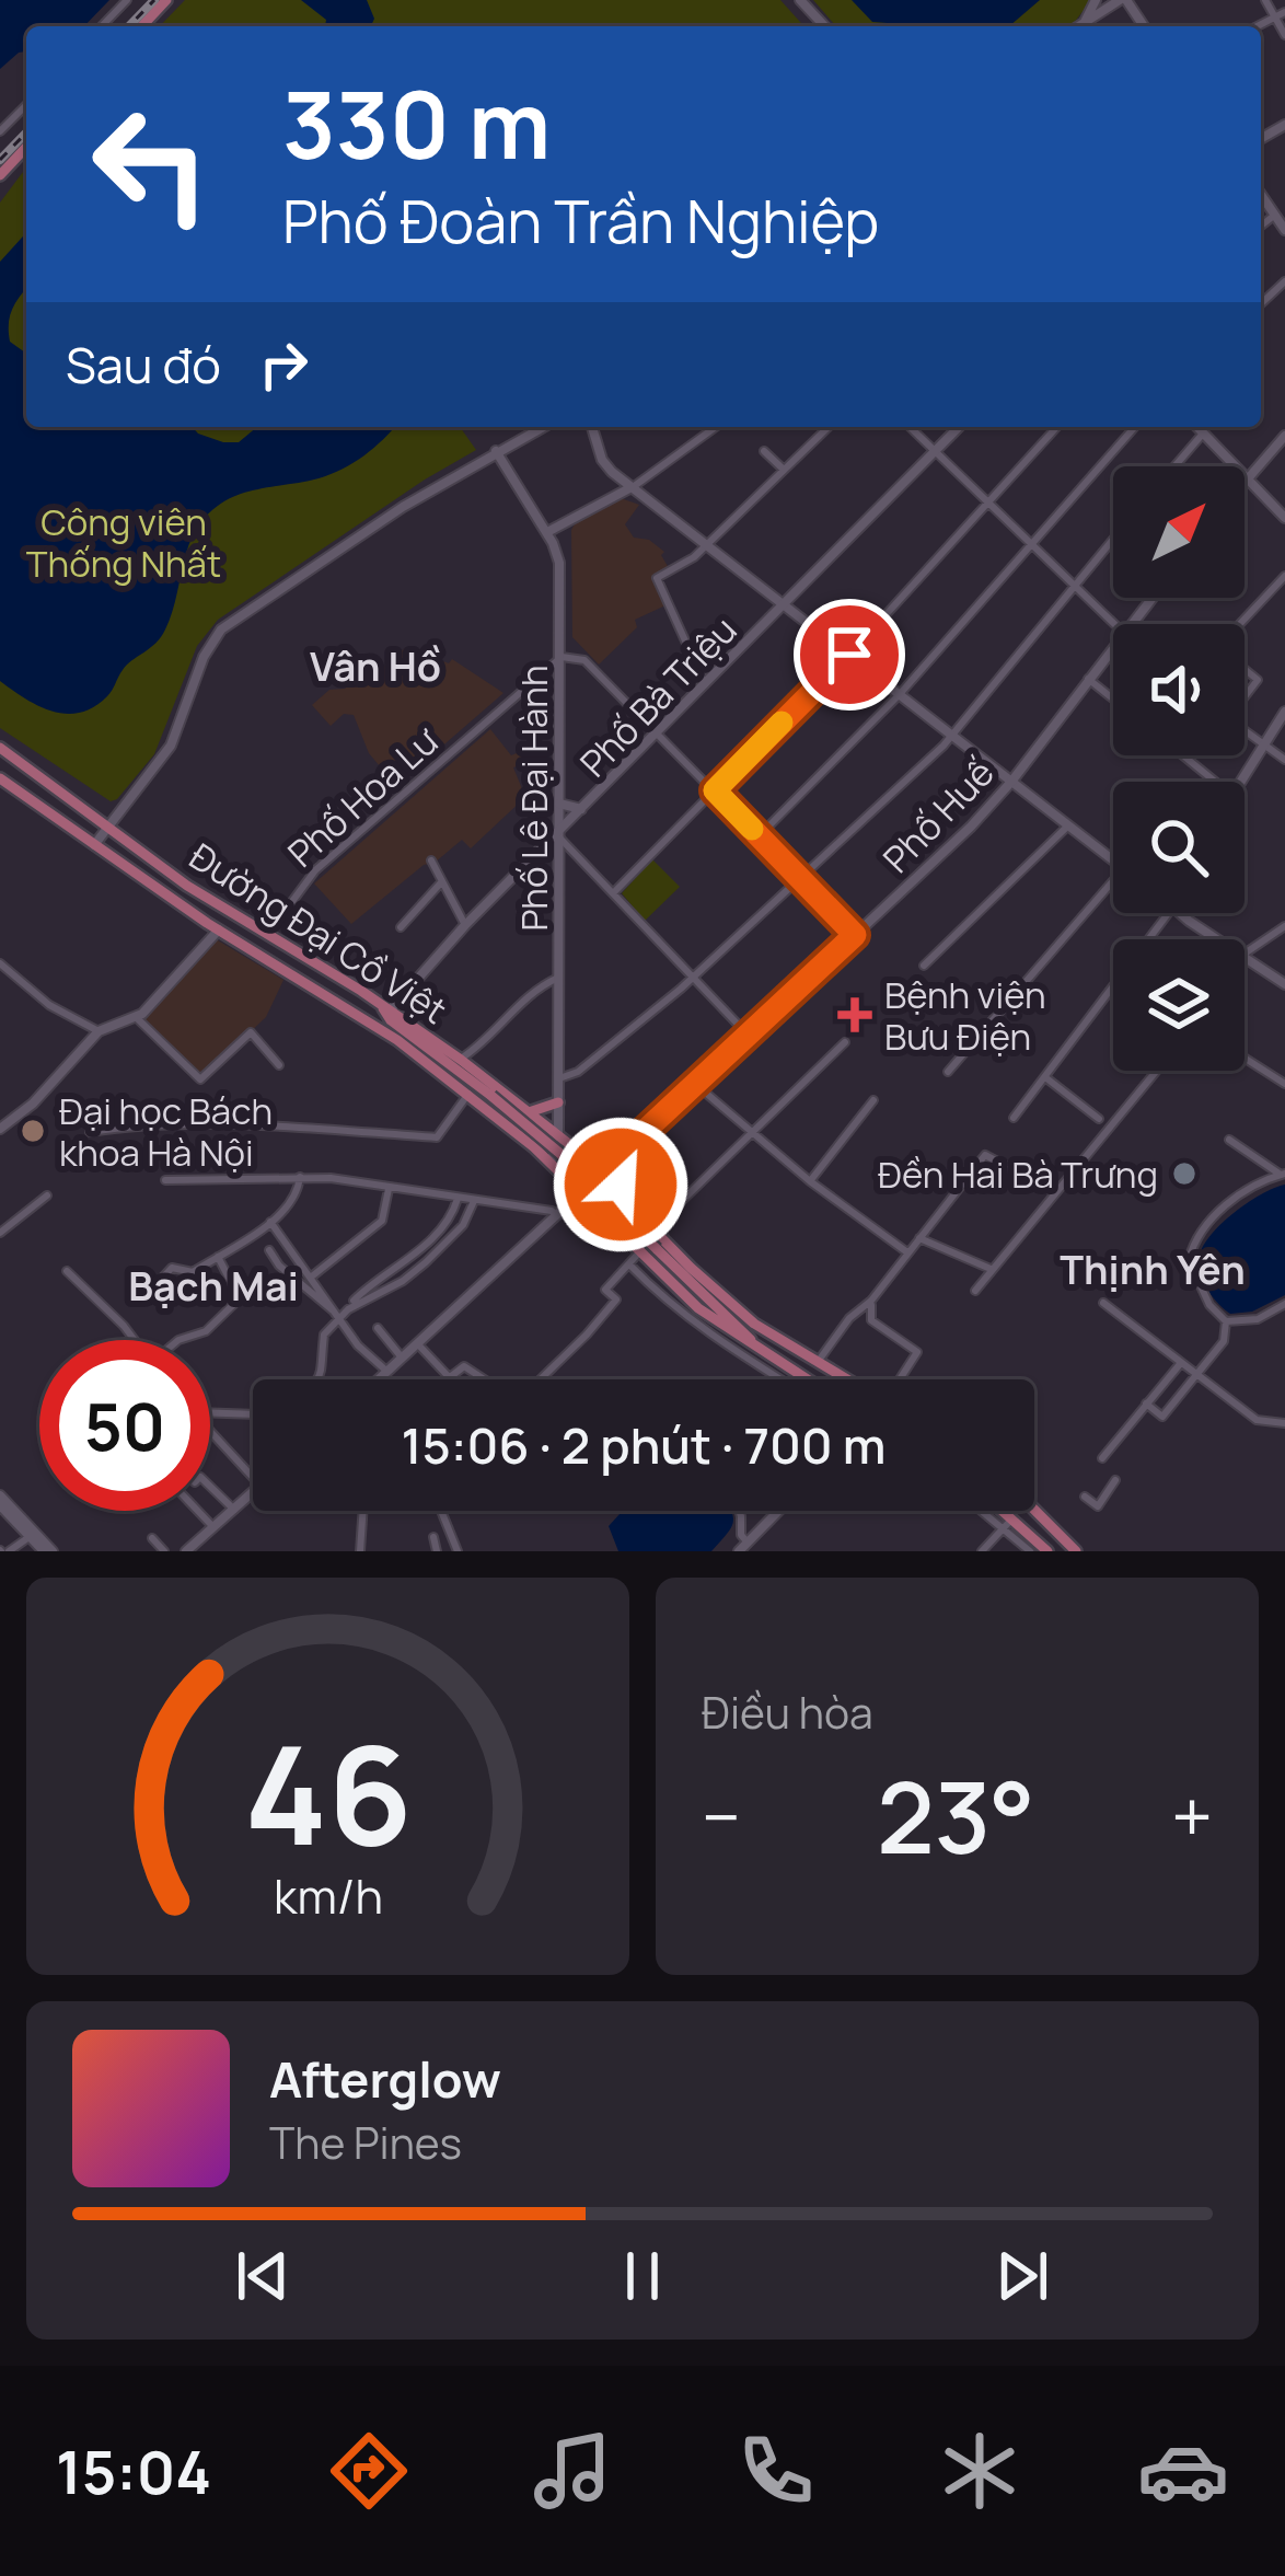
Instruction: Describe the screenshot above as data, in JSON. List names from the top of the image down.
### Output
{
  "streets": {
    "main road": ["Đường Đại Cồ Việt"],
    "street": [
      "Phố Bà Triệu",
      "Phố Hoa Lư",
      "Phố Lê Đại Hành",
      "Phố Huế"
    ]
  },
  "crossings": [
    ["Phố Bà Triệu", "Phố Lê Đại Hành"],
    ["Phố Bà Triệu", "Đường Đại Cồ Việt"],
    ["Phố Hoa Lư", "Phố Lê Đại Hành"],
    ["Phố Hoa Lư", "Đường Đại Cồ Việt"],
    ["Phố Lê Đại Hành", "Đường Đại Cồ Việt"],
    ["Phố Huế", "Đường Đại Cồ Việt"]
  ],
  "districts": ["Vân Hồ", "Thịnh Yên", "Bạch Mai"],
  "parks": ["Công viên Thống Nhất"],
  "places": {
    "health": ["Bệnh viện Bưu Điện"],
    "other": ["Đại học Bách khoa Hà Nội", "Đền Hai Bà Trưng"]
  },
  "north": "top right",
  "page": {
    "turn": ["330 m", "Phố Đoàn Trần Nghiệp"],
    "then": "Sau đó",
    "limit": "50",
    "trip": "15:06 · 2 phút · 700 m",
    "tile": "Điều hòa",
    "heat": ["−", "23°", "+"],
    "song": ["Afterglow", "The Pines"],
    "tabs": "15:04",
    "gauge": ["46", "km/h"]
  }
}
